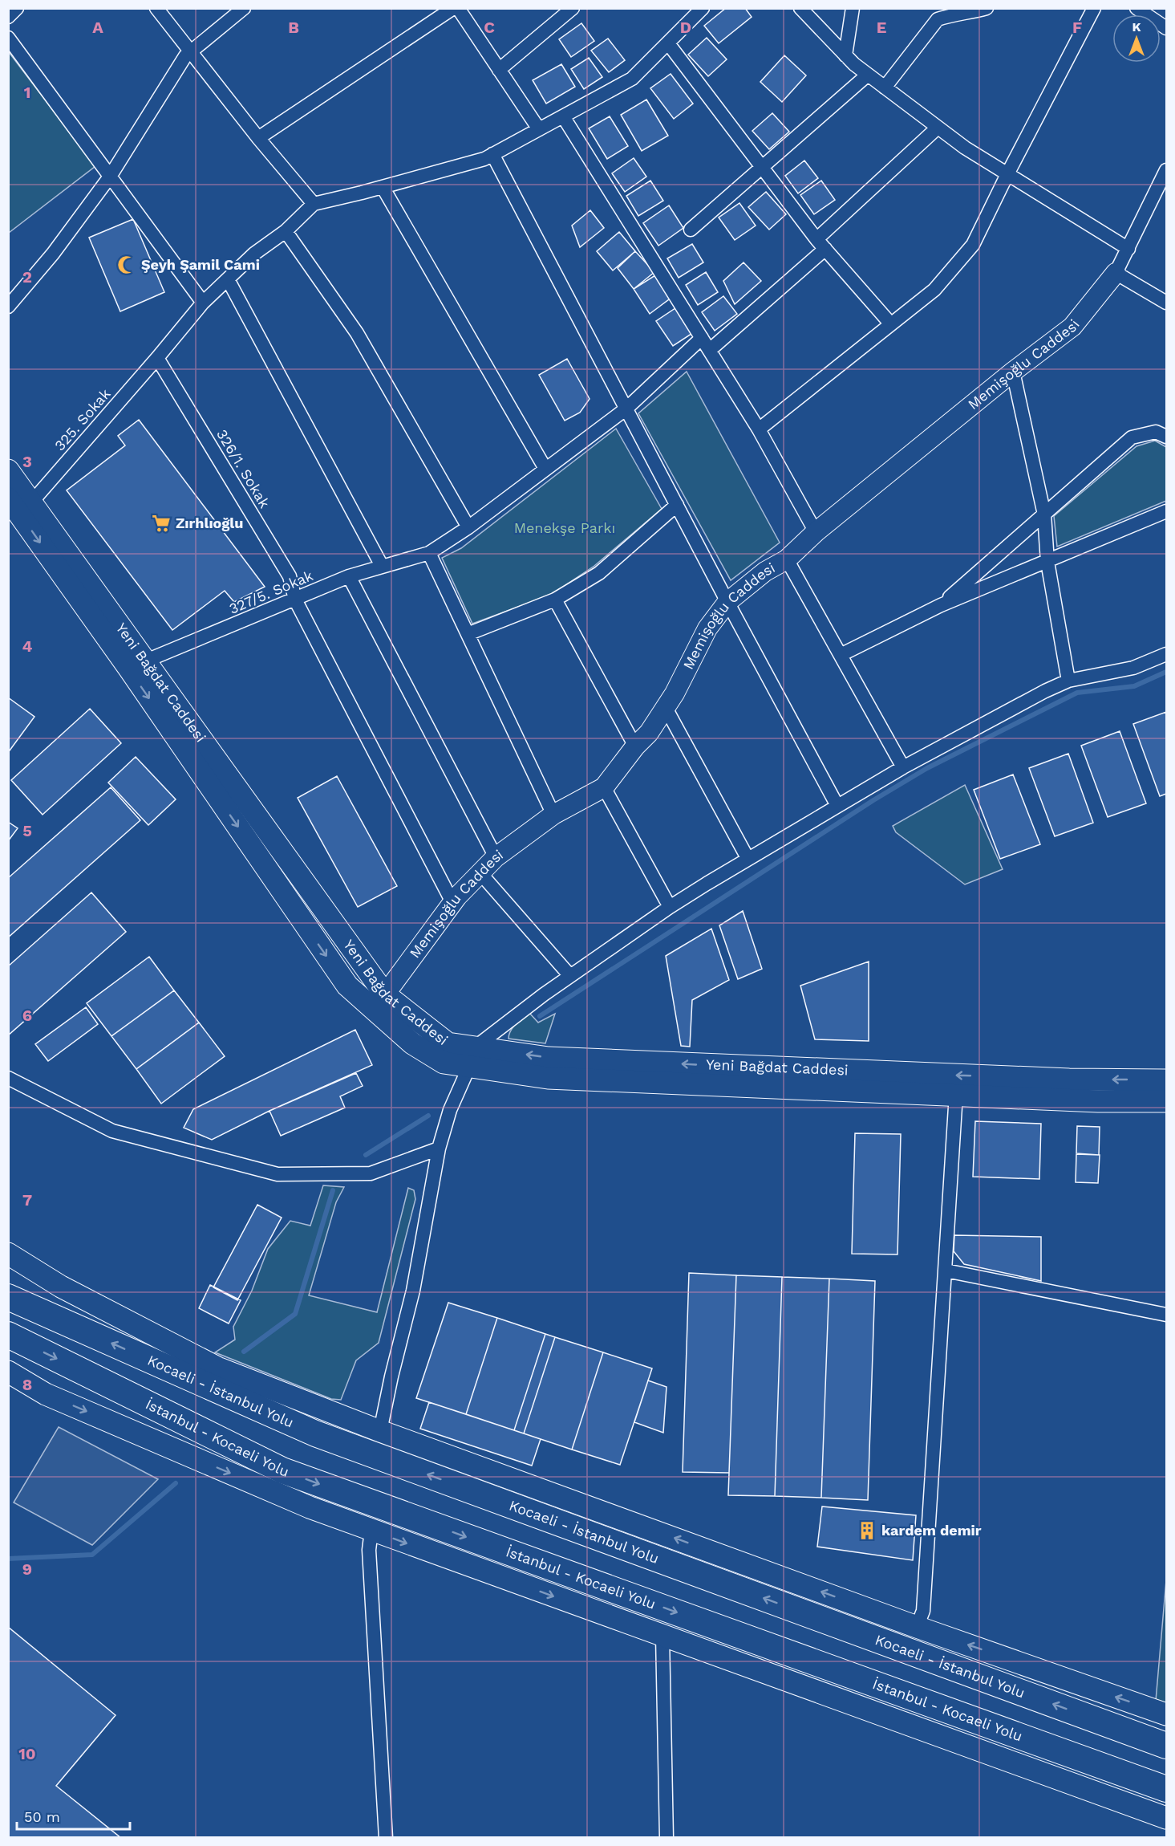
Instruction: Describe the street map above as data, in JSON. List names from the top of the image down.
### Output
{
  "streets": {
    "highway": ["Kocaeli - İstanbul Yolu", "İstanbul - Kocaeli Yolu"],
    "main road": ["Yeni Bağdat Caddesi"],
    "street": [
      "Memişoğlu Caddesi",
      "325. Sokak",
      "326/1. Sokak",
      "327/5. Sokak"
    ]
  },
  "crossings": [
    ["Memişoğlu Caddesi", "326/1. Sokak"],
    ["Memişoğlu Caddesi", "Yeni Bağdat Caddesi"],
    ["325. Sokak", "326/1. Sokak"],
    ["325. Sokak", "Yeni Bağdat Caddesi"],
    ["326/1. Sokak", "327/5. Sokak"],
    ["327/5. Sokak", "Yeni Bağdat Caddesi"]
  ],
  "one_way": ["Kocaeli - İstanbul Yolu", "İstanbul - Kocaeli Yolu"],
  "parks": ["Menekşe Parkı"],
  "places": {
    "mosque": ["Şeyh Şamil Cami"],
    "supermarket": ["Zırhlıoğlu"],
    "building": ["kardem demir"]
  },
  "scale_bar": "50 m",
  "north": "top",
  "grid": {
    "columns": [
      "A",
      "B",
      "C",
      "D",
      "E",
      "F"
    ],
    "rows": [
      "1",
      "2",
      "3",
      "4",
      "5",
      "6",
      "7",
      "8",
      "9",
      "10"
    ]
  }
}
